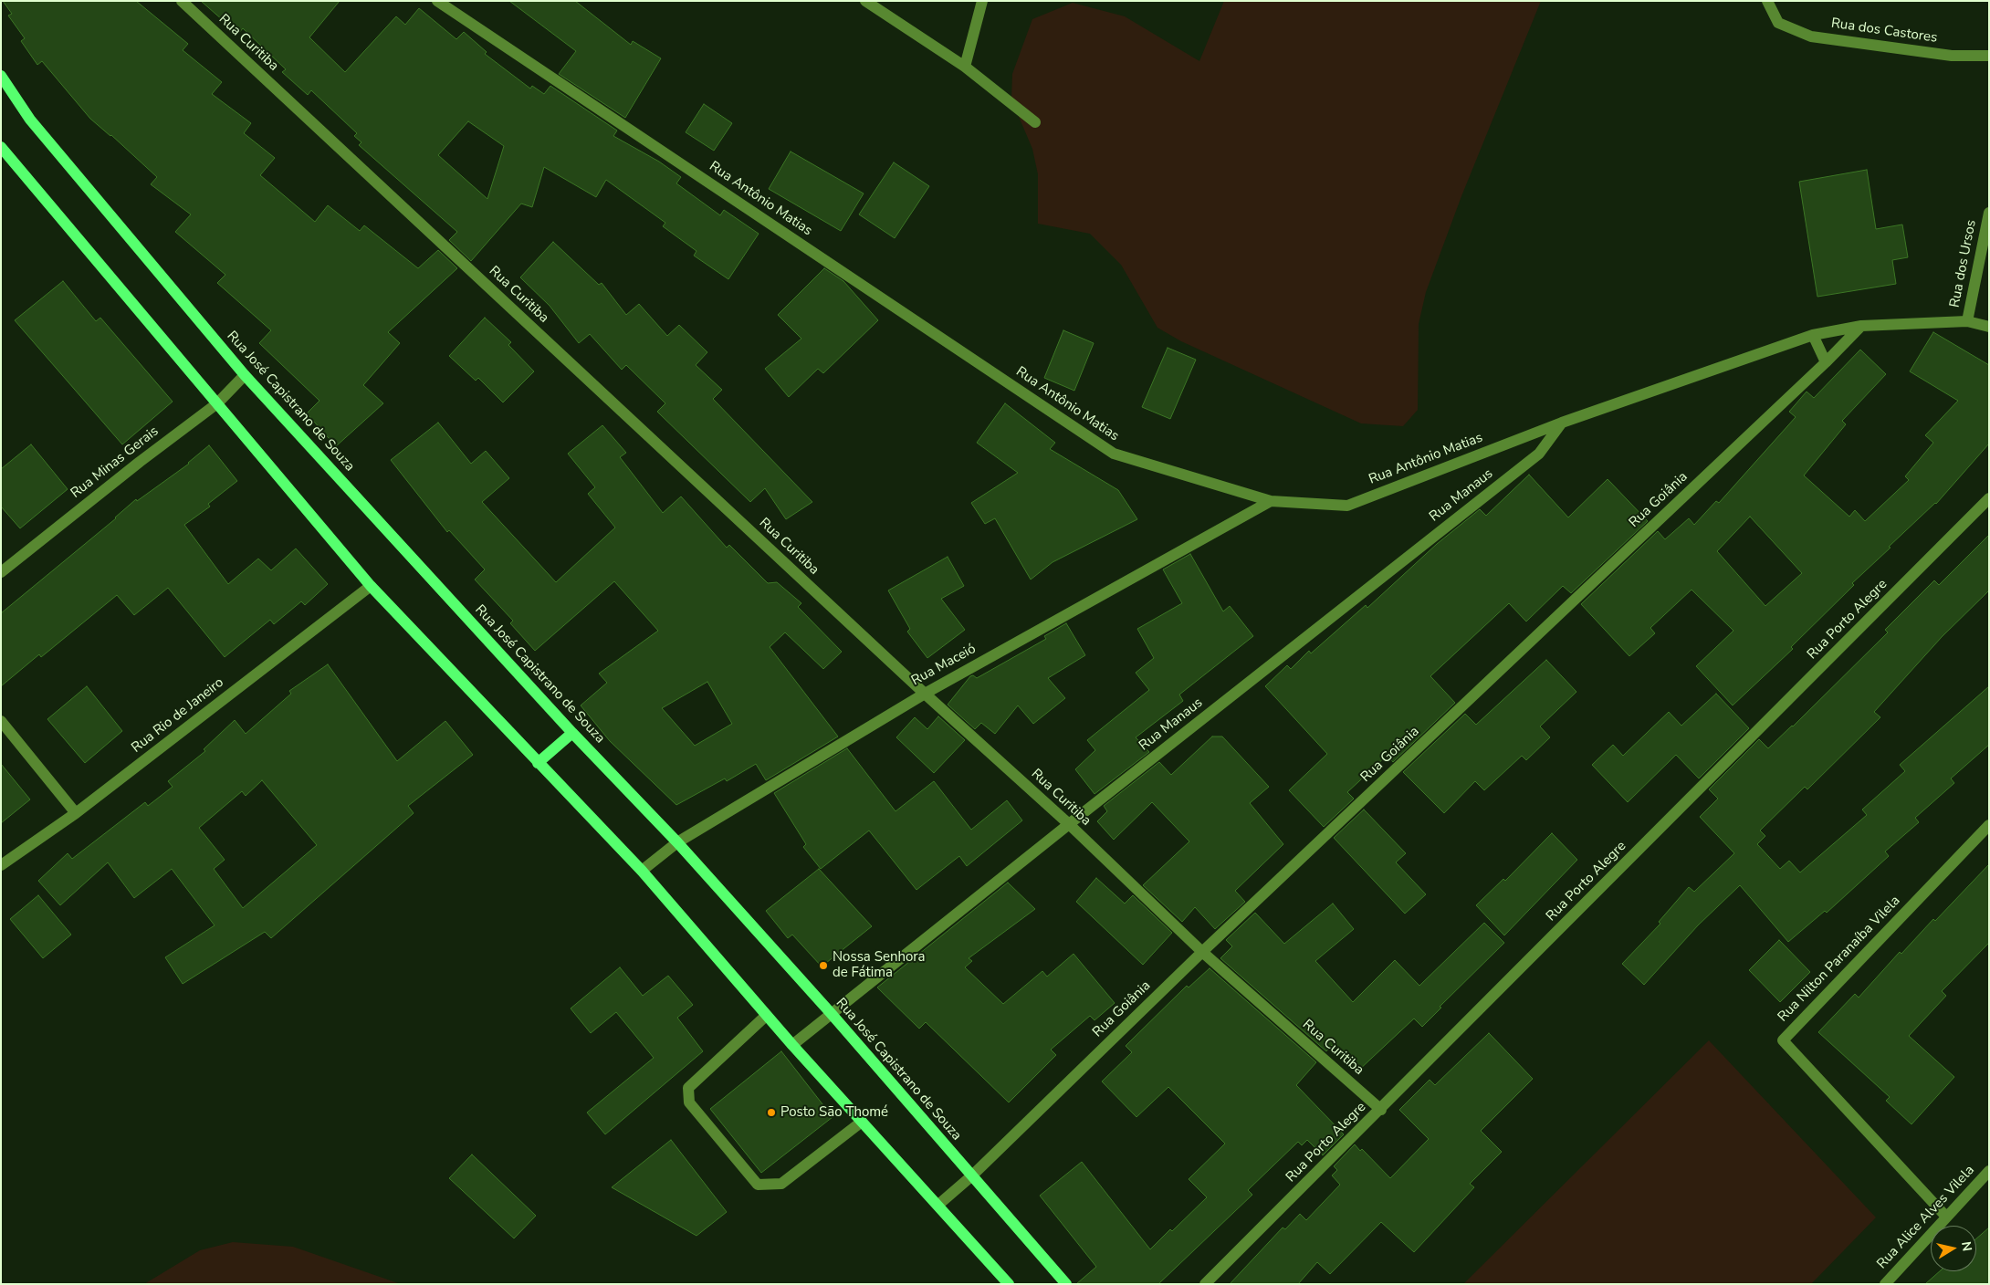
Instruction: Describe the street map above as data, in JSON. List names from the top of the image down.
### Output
{
  "streets": {
    "main road": ["Rua José Capistrano de Souza"],
    "street": [
      "Rua dos Castores",
      "Rua Curitiba",
      "Rua Antônio Matias",
      "Rua dos Ursos",
      "Rua Minas Gerais",
      "Rua Manaus",
      "Rua Goiânia",
      "Rua Porto Alegre",
      "Rua Maceió",
      "Rua Rio de Janeiro",
      "Rua Nilton Paranaíba Vilela",
      "Rua Alice Alves Vilela"
    ]
  },
  "crossings": [
    ["Rua Curitiba", "Rua Manaus"],
    ["Rua Curitiba", "Rua Goiânia"],
    ["Rua Curitiba", "Rua Porto Alegre"],
    ["Rua Curitiba", "Rua Maceió"],
    ["Rua Antônio Matias", "Rua dos Ursos"],
    ["Rua Antônio Matias", "Rua Manaus"],
    ["Rua Antônio Matias", "Rua Goiânia"],
    ["Rua Antônio Matias", "Rua Maceió"],
    ["Rua José Capistrano de Souza", "Rua Minas Gerais"],
    ["Rua José Capistrano de Souza", "Rua Manaus"],
    ["Rua José Capistrano de Souza", "Rua Goiânia"],
    ["Rua José Capistrano de Souza", "Rua Maceió"],
    ["Rua Nilton Paranaíba Vilela", "Rua Alice Alves Vilela"]
  ],
  "places": ["Nossa Senhora de Fátima", "Posto São Thomé"],
  "north": "right"
}
